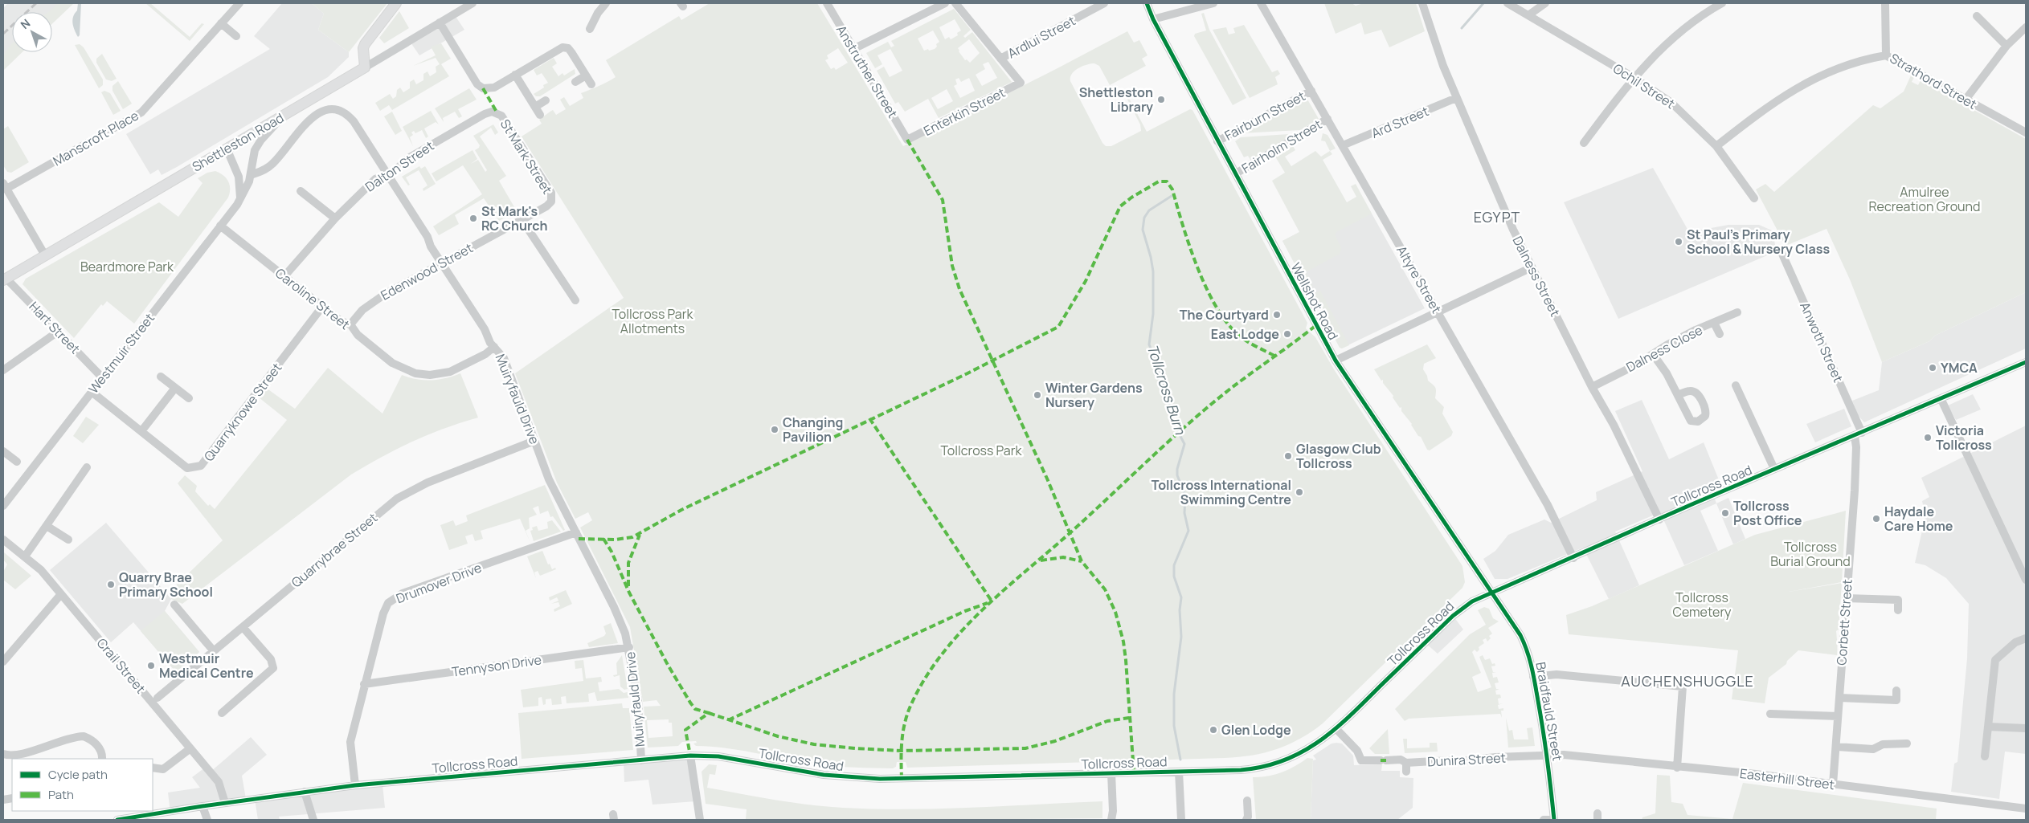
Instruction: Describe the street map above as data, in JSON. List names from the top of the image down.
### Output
{
  "streets": {
    "main road": ["Shettleston Road"],
    "street": [
      "Ardlui Street",
      "Anstruther Street",
      "Strathord Street",
      "Ochil Street",
      "Enterkin Street",
      "Fairburn Street",
      "Ard Street",
      "Manscroft Place",
      "Fairholm Street",
      "St Mark Street",
      "Dalton Street",
      "Edenwood Street",
      "Dalness Street",
      "Altyre Street",
      "Caroline Street",
      "Wellshot Road",
      "Hart Street",
      "Anwoth Street",
      "Dalness Close",
      "Westmuir Street",
      "Muiryfauld Drive",
      "Quarryknowe Street",
      "Tollcross Road",
      "Quarrybrae Street",
      "Drumover Drive",
      "Corbett Street",
      "Crail Street",
      "Tennyson Drive",
      "Braidfauld Street",
      "Dunira Street",
      "Easterhill Street"
    ]
  },
  "crossings": [
    ["Ardlui Street", "Enterkin Street"],
    ["Anstruther Street", "Enterkin Street"],
    ["Fairburn Street", "Altyre Street"],
    ["Fairburn Street", "Wellshot Road"],
    ["Ard Street", "Dalness Street"],
    ["Ard Street", "Altyre Street"],
    ["Shettleston Road", "Hart Street"],
    ["Shettleston Road", "Westmuir Street"],
    ["Fairholm Street", "Altyre Street"],
    ["Fairholm Street", "Wellshot Road"],
    ["St Mark Street", "Dalton Street"],
    ["St Mark Street", "Edenwood Street"],
    ["Dalton Street", "Caroline Street"],
    ["Dalton Street", "Muiryfauld Drive"],
    ["Edenwood Street", "Caroline Street"],
    ["Edenwood Street", "Muiryfauld Drive"],
    ["Dalness Street", "Dalness Close"],
    ["Dalness Street", "Tollcross Road"],
    ["Altyre Street", "Tollcross Road"],
    ["Caroline Street", "Westmuir Street"],
    ["Caroline Street", "Muiryfauld Drive"],
    ["Caroline Street", "Quarryknowe Street"],
    ["Wellshot Road", "Tollcross Road"],
    ["Wellshot Road", "Braidfauld Street"],
    ["Hart Street", "Westmuir Street"],
    ["Anwoth Street", "Tollcross Road"],
    ["Anwoth Street", "Corbett Street"],
    ["Westmuir Street", "Muiryfauld Drive"],
    ["Westmuir Street", "Quarryknowe Street"],
    ["Muiryfauld Drive", "Tollcross Road"],
    ["Muiryfauld Drive", "Quarrybrae Street"],
    ["Muiryfauld Drive", "Drumover Drive"],
    ["Muiryfauld Drive", "Tennyson Drive"],
    ["Tollcross Road", "Drumover Drive"],
    ["Tollcross Road", "Corbett Street"],
    ["Tollcross Road", "Crail Street"],
    ["Tollcross Road", "Braidfauld Street"],
    ["Tollcross Road", "Dunira Street"],
    ["Drumover Drive", "Tennyson Drive"],
    ["Corbett Street", "Easterhill Street"],
    ["Braidfauld Street", "Dunira Street"],
    ["Braidfauld Street", "Easterhill Street"],
    ["Dunira Street", "Easterhill Street"]
  ],
  "districts": ["EGYPT", "AUCHENSHUGGLE"],
  "water": ["Tollcross Burn"],
  "parks": [
    "Amulree Recreation Ground",
    "Beardmore Park",
    "Tollcross Park Allotments",
    "Tollcross Park",
    "Tollcross Burial Ground",
    "Tollcross Cemetery"
  ],
  "places": [
    "Shettleston Library",
    "St Mark's RC Church",
    "St Paul's Primary School & Nursery Class",
    "The Courtyard",
    "East Lodge",
    "YMCA",
    "Winter Gardens Nursery",
    "Changing Pavilion",
    "Victoria Tollcross",
    "Glasgow Club Tollcross",
    "Tollcross International Swimming Centre",
    "Tollcross Post Office",
    "Haydale Care Home",
    "Quarry Brae Primary School",
    "Westmuir Medical Centre",
    "Glen Lodge"
  ],
  "legend": ["Cycle path", "Path"],
  "north": "top left"
}
